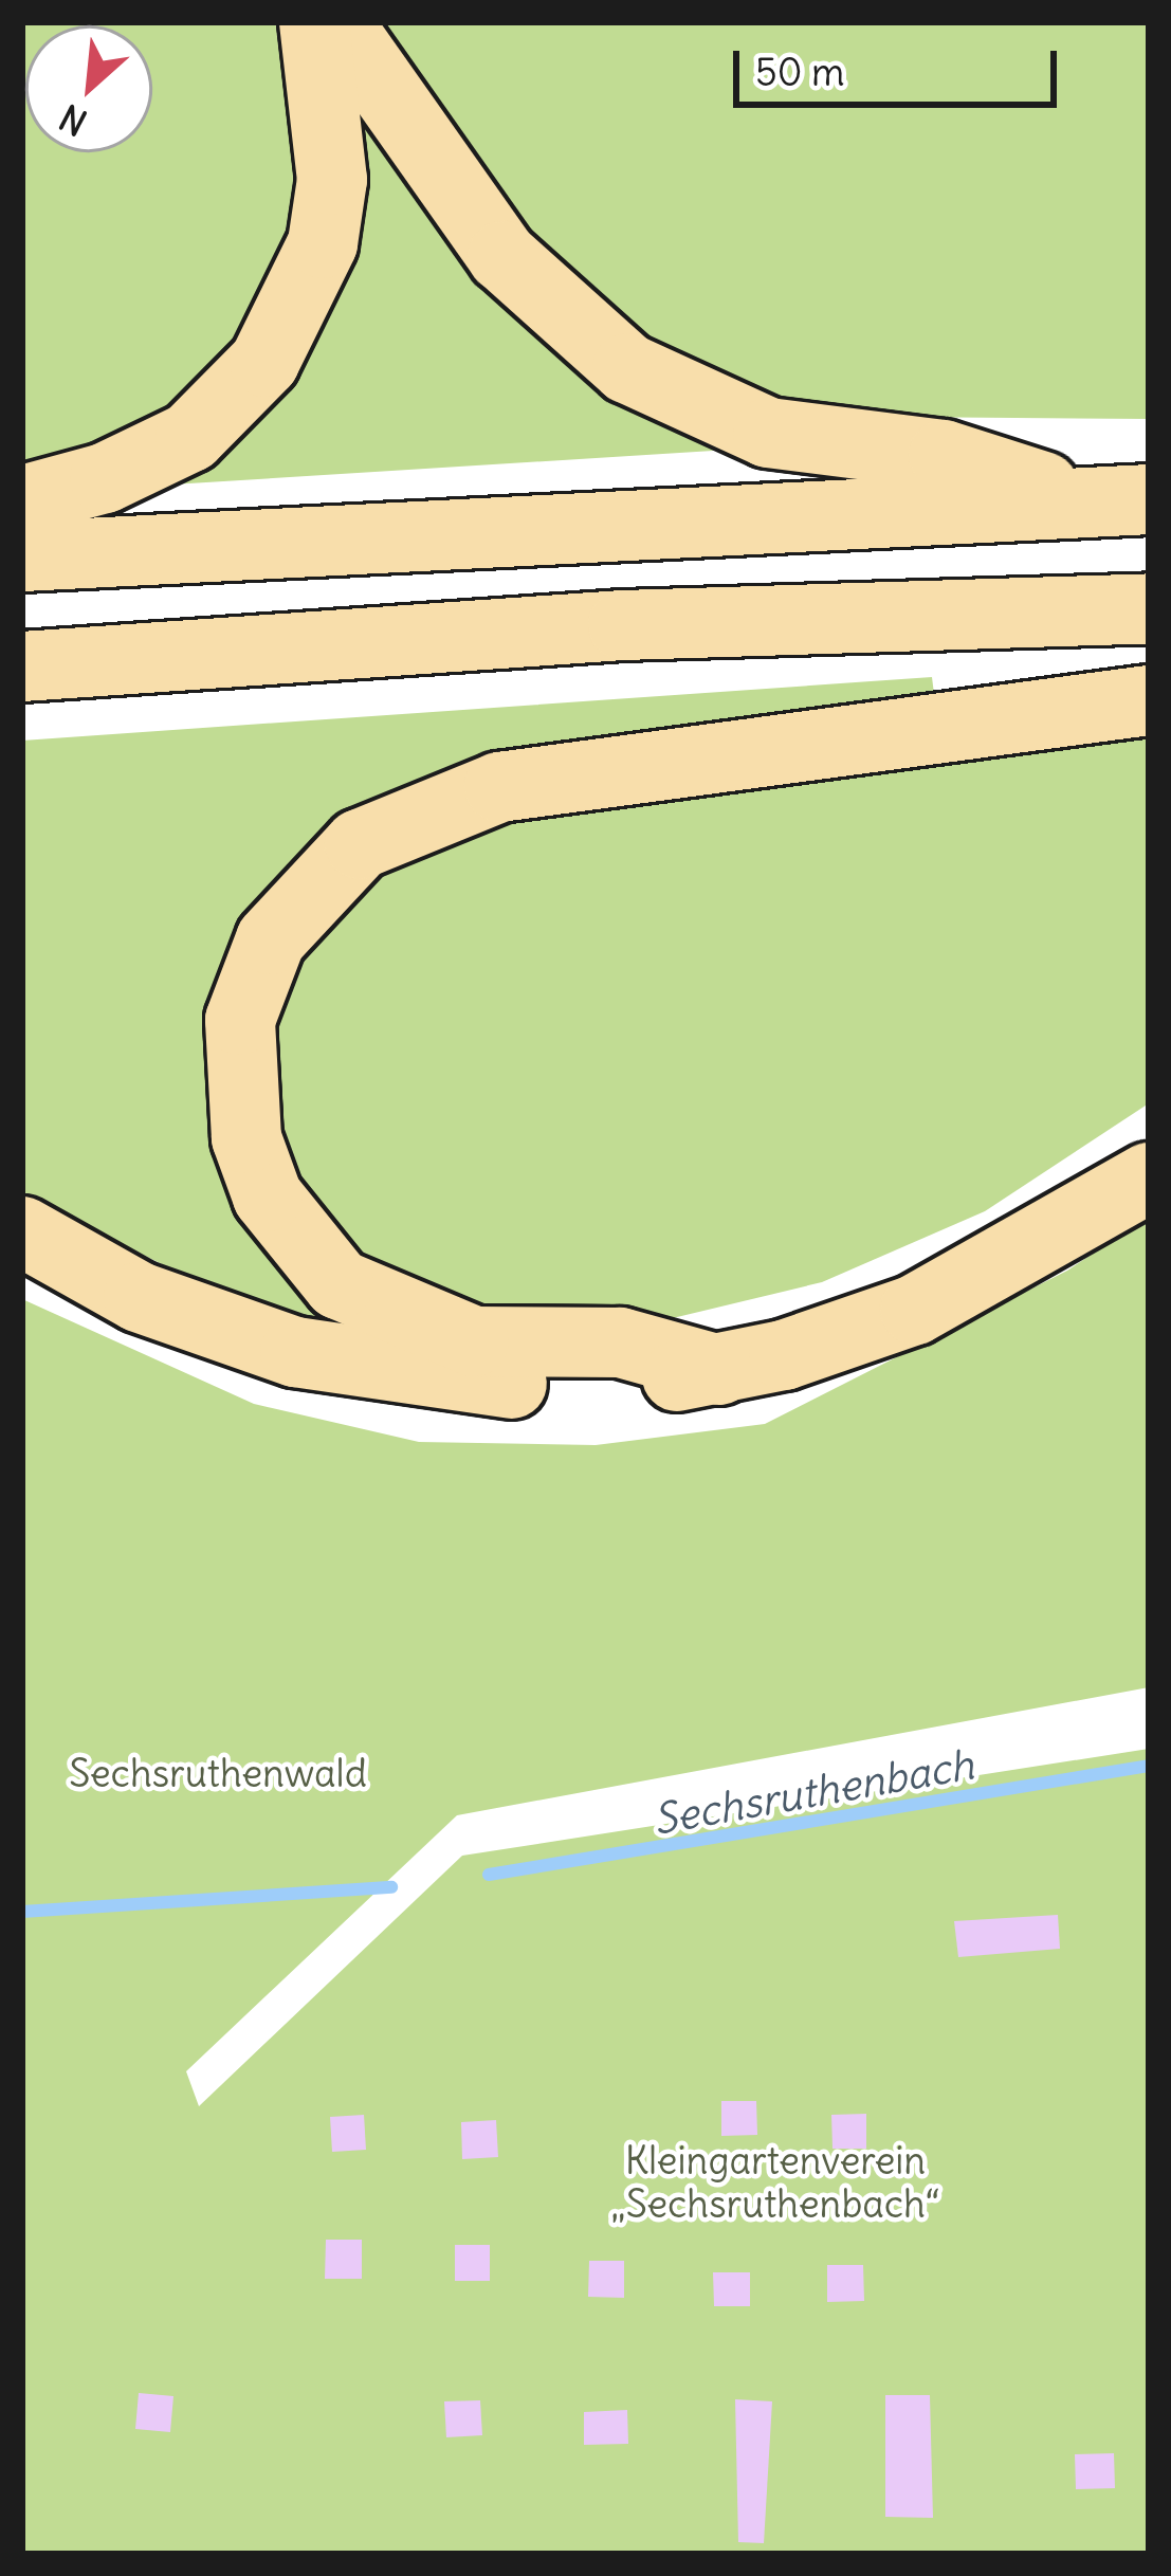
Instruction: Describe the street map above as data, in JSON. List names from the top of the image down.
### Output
{
  "water": ["Sechsruthenbach"],
  "parks": ["Sechsruthenwald", "Kleingartenverein „Sechsruthenbach“"],
  "scale_bar": "50 m",
  "north": "bottom left"
}
